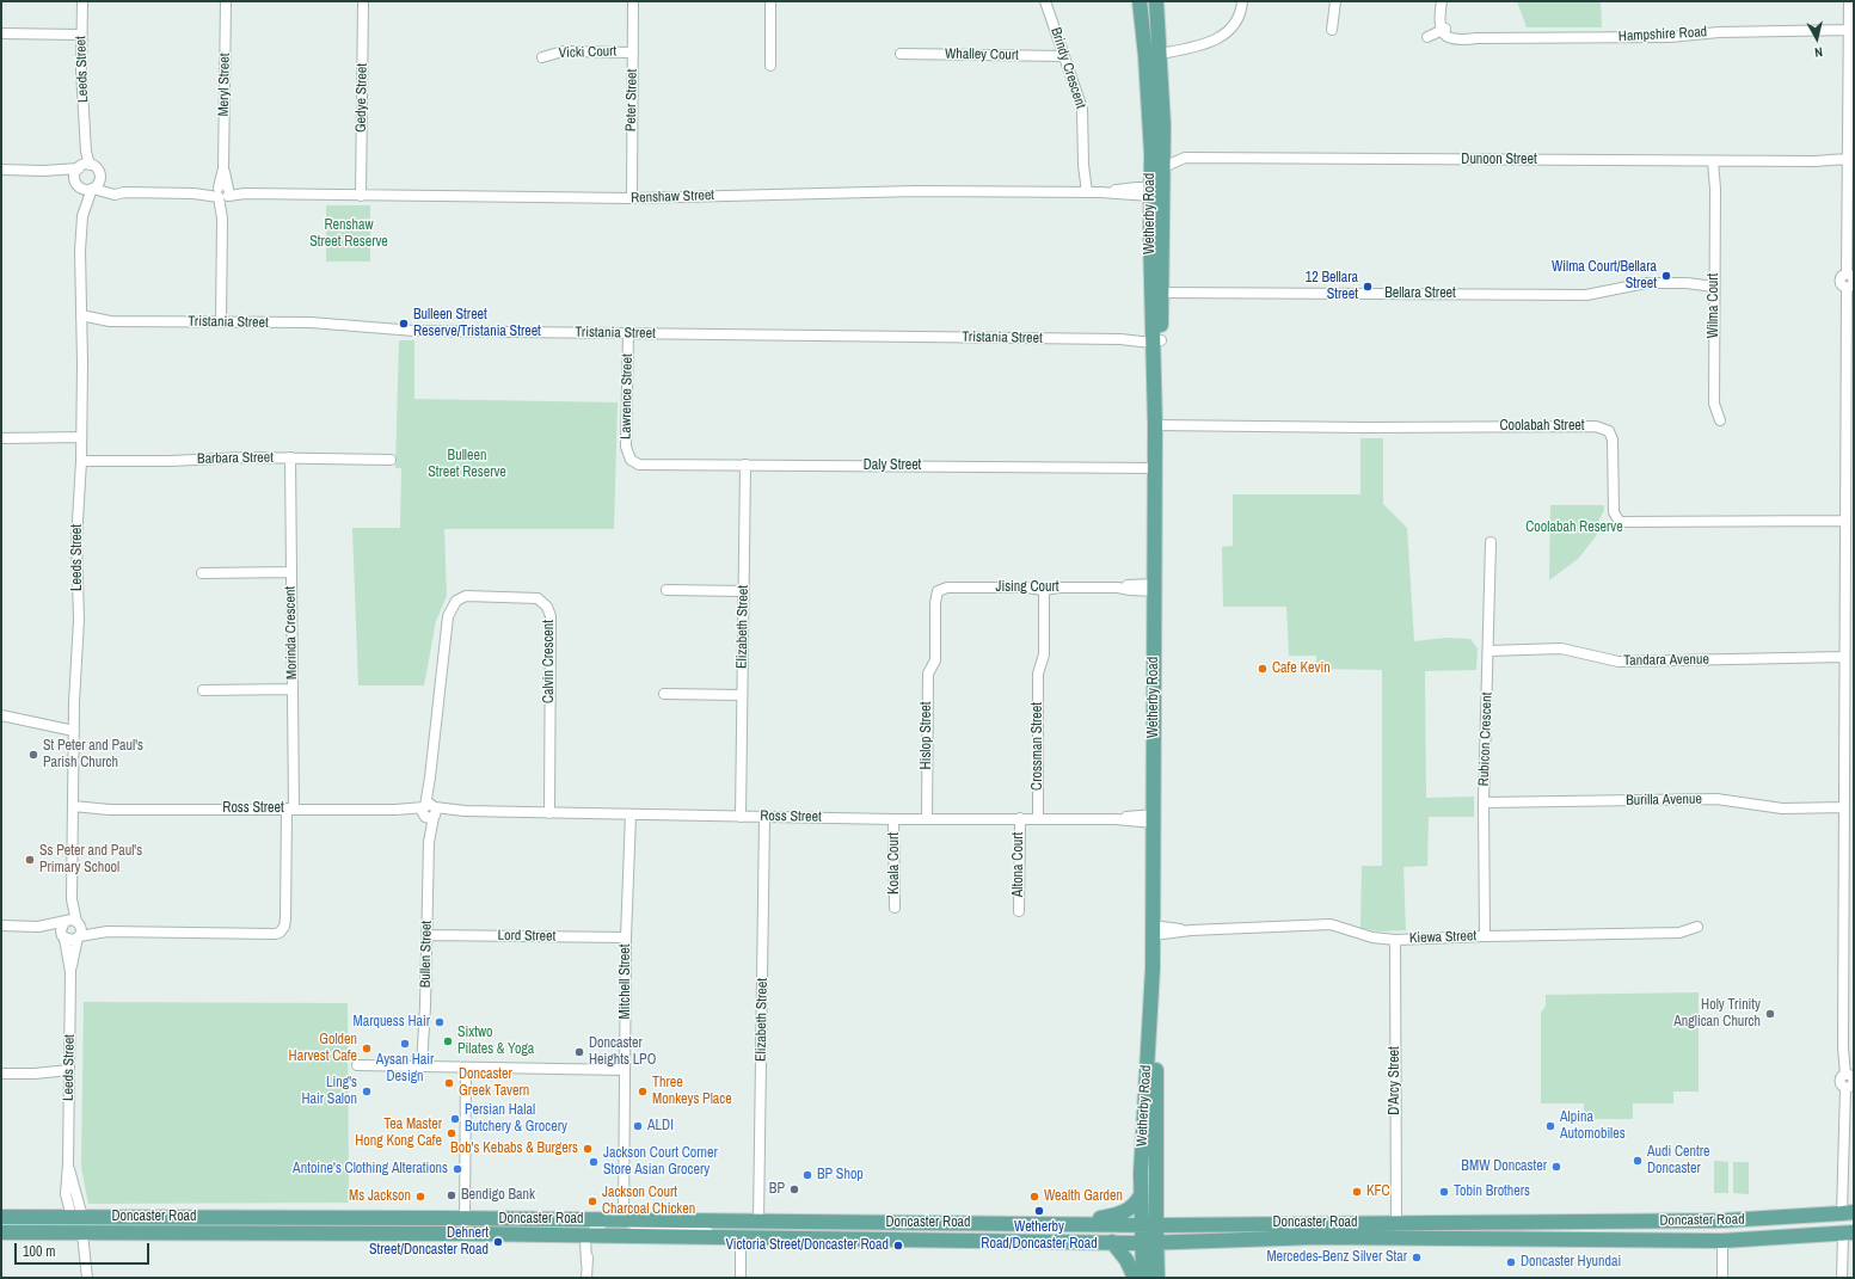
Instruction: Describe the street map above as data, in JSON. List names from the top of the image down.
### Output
{
  "streets": {
    "main road": ["Wetherby Road", "Doncaster Road"],
    "street": [
      "Hampshire Road",
      "Vicki Court",
      "Whalley Court",
      "Brindy Crescent",
      "Leeds Street",
      "Meryl Street",
      "Gedye Street",
      "Peter Street",
      "Dunoon Street",
      "Renshaw Street",
      "Bellara Street",
      "Wilma Court",
      "Tristania Street",
      "Lawrence Street",
      "Coolabah Street",
      "Barbara Street",
      "Daly Street",
      "Jising Court",
      "Elizabeth Street",
      "Morinda Crescent",
      "Tandara Avenue",
      "Calvin Crescent",
      "Hislop Street",
      "Rubicon Crescent",
      "Crossman Street",
      "Burilla Avenue",
      "Ross Street",
      "Koala Court",
      "Altona Court",
      "Lord Street",
      "Kiewa Street",
      "Bullen Street",
      "Mitchell Street",
      "D'Arcy Street"
    ]
  },
  "crossings": [
    ["Vicki Court", "Peter Street"],
    ["Whalley Court", "Brindy Crescent"],
    ["Brindy Crescent", "Renshaw Street"],
    ["Leeds Street", "Renshaw Street"],
    ["Leeds Street", "Tristania Street"],
    ["Leeds Street", "Barbara Street"],
    ["Leeds Street", "Morinda Crescent"],
    ["Leeds Street", "Ross Street"],
    ["Leeds Street", "Doncaster Road"],
    ["Meryl Street", "Renshaw Street"],
    ["Gedye Street", "Renshaw Street"],
    ["Peter Street", "Renshaw Street"],
    ["Dunoon Street", "Wetherby Road"],
    ["Dunoon Street", "Wilma Court"],
    ["Renshaw Street", "Wetherby Road"],
    ["Wetherby Road", "Bellara Street"],
    ["Wetherby Road", "Tristania Street"],
    ["Wetherby Road", "Coolabah Street"],
    ["Wetherby Road", "Daly Street"],
    ["Wetherby Road", "Jising Court"],
    ["Wetherby Road", "Ross Street"],
    ["Wetherby Road", "Kiewa Street"],
    ["Wetherby Road", "Doncaster Road"],
    ["Bellara Street", "Wilma Court"],
    ["Tristania Street", "Lawrence Street"],
    ["Lawrence Street", "Daly Street"],
    ["Barbara Street", "Morinda Crescent"],
    ["Daly Street", "Elizabeth Street"],
    ["Jising Court", "Hislop Street"],
    ["Jising Court", "Crossman Street"],
    ["Elizabeth Street", "Ross Street"],
    ["Elizabeth Street", "Doncaster Road"],
    ["Morinda Crescent", "Ross Street"],
    ["Tandara Avenue", "Rubicon Crescent"],
    ["Calvin Crescent", "Ross Street"],
    ["Calvin Crescent", "Bullen Street"],
    ["Hislop Street", "Ross Street"],
    ["Rubicon Crescent", "Burilla Avenue"],
    ["Rubicon Crescent", "Kiewa Street"],
    ["Crossman Street", "Ross Street"],
    ["Ross Street", "Koala Court"],
    ["Ross Street", "Altona Court"],
    ["Ross Street", "Bullen Street"],
    ["Ross Street", "Mitchell Street"],
    ["Lord Street", "Bullen Street"],
    ["Lord Street", "Mitchell Street"],
    ["Kiewa Street", "D'Arcy Street"],
    ["Mitchell Street", "Doncaster Road"],
    ["D'Arcy Street", "Doncaster Road"]
  ],
  "parks": ["Renshaw Street Reserve", "Bulleen Street Reserve", "Coolabah Reserve"],
  "places": [
    "Wilma Court/Bellara Street",
    "12 Bellara Street",
    "Bulleen Street Reserve/Tristania Street",
    "Cafe Kevin",
    "St Peter and Paul's Parish Church",
    "Ss Peter and Paul's Primary School",
    "Holy Trinity Anglican Church",
    "Marquess Hair",
    "Sixtwo Pilates & Yoga",
    "Aysan Hair Design",
    "Golden Harvest Cafe",
    "Doncaster Heights LPO",
    "Doncaster Greek Tavern",
    "Ling's Hair Salon",
    "Three Monkeys Place",
    "Persian Halal Butchery & Grocery",
    "ALDI",
    "Alpina Automobiles",
    "Tea Master Hong Kong Cafe",
    "Bob's Kebabs & Burgers",
    "Audi Centre Doncaster",
    "Jackson Court Corner Store Asian Grocery",
    "BMW Doncaster",
    "Antoine's Clothing Alterations",
    "BP Shop",
    "BP",
    "KFC",
    "Tobin Brothers",
    "Bendigo Bank",
    "Ms Jackson",
    "Wealth Garden",
    "Jackson Court Charcoal Chicken",
    "Wetherby Road/Doncaster Road",
    "Dehnert Street/Doncaster Road",
    "Victoria Street/Doncaster Road",
    "Mercedes-Benz Silver Star",
    "Doncaster Hyundai"
  ],
  "scale_bar": "100 m",
  "north": "bottom"
}
